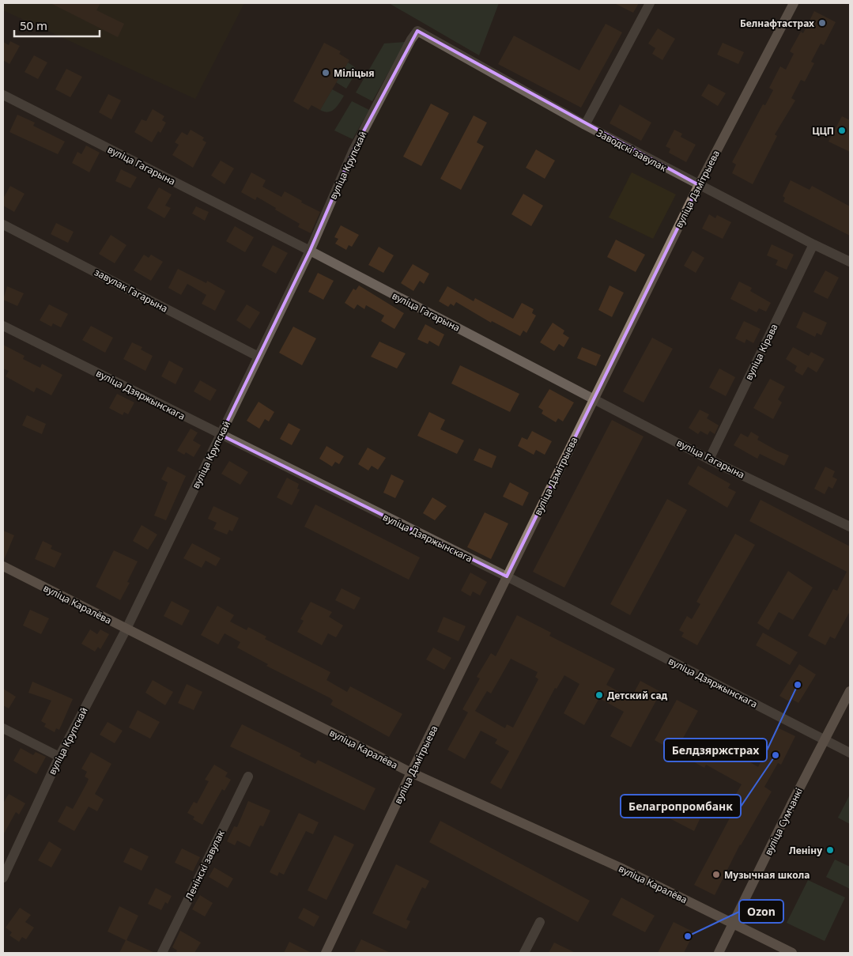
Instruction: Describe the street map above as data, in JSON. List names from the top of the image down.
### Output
{
  "streets": {
    "street": [
      "Заводскі завулак",
      "вуліца Гагарына",
      "вуліца Крупскай",
      "вуліца Дзмітрыева",
      "завулак Гагарына",
      "вуліца Кірава",
      "вуліца Дзяржынскага",
      "вуліца Каралёва",
      "вуліца Сумчанкі",
      "Ленінскі завулак"
    ]
  },
  "crossings": [
    ["Заводскі завулак", "вуліца Крупскай"],
    ["Заводскі завулак", "вуліца Дзмітрыева"],
    ["Заводскі завулак", "вуліца Кірава"],
    ["вуліца Гагарына", "вуліца Крупскай"],
    ["вуліца Гагарына", "вуліца Дзмітрыева"],
    ["вуліца Гагарына", "вуліца Кірава"],
    ["вуліца Крупскай", "завулак Гагарына"],
    ["вуліца Крупскай", "вуліца Дзяржынскага"],
    ["вуліца Крупскай", "вуліца Каралёва"],
    ["вуліца Дзмітрыева", "вуліца Дзяржынскага"],
    ["вуліца Дзмітрыева", "вуліца Каралёва"],
    ["вуліца Дзяржынскага", "вуліца Сумчанкі"],
    ["вуліца Каралёва", "вуліца Сумчанкі"]
  ],
  "places": [
    "Белнафтастрах",
    "Міліцыя",
    "ЦЦП",
    "Белдзяржстрах",
    "Детский сад",
    "Белагропромбанк",
    "Леніну",
    "Музычная школа",
    "Ozon"
  ],
  "scale_bar": "50 m"
}
